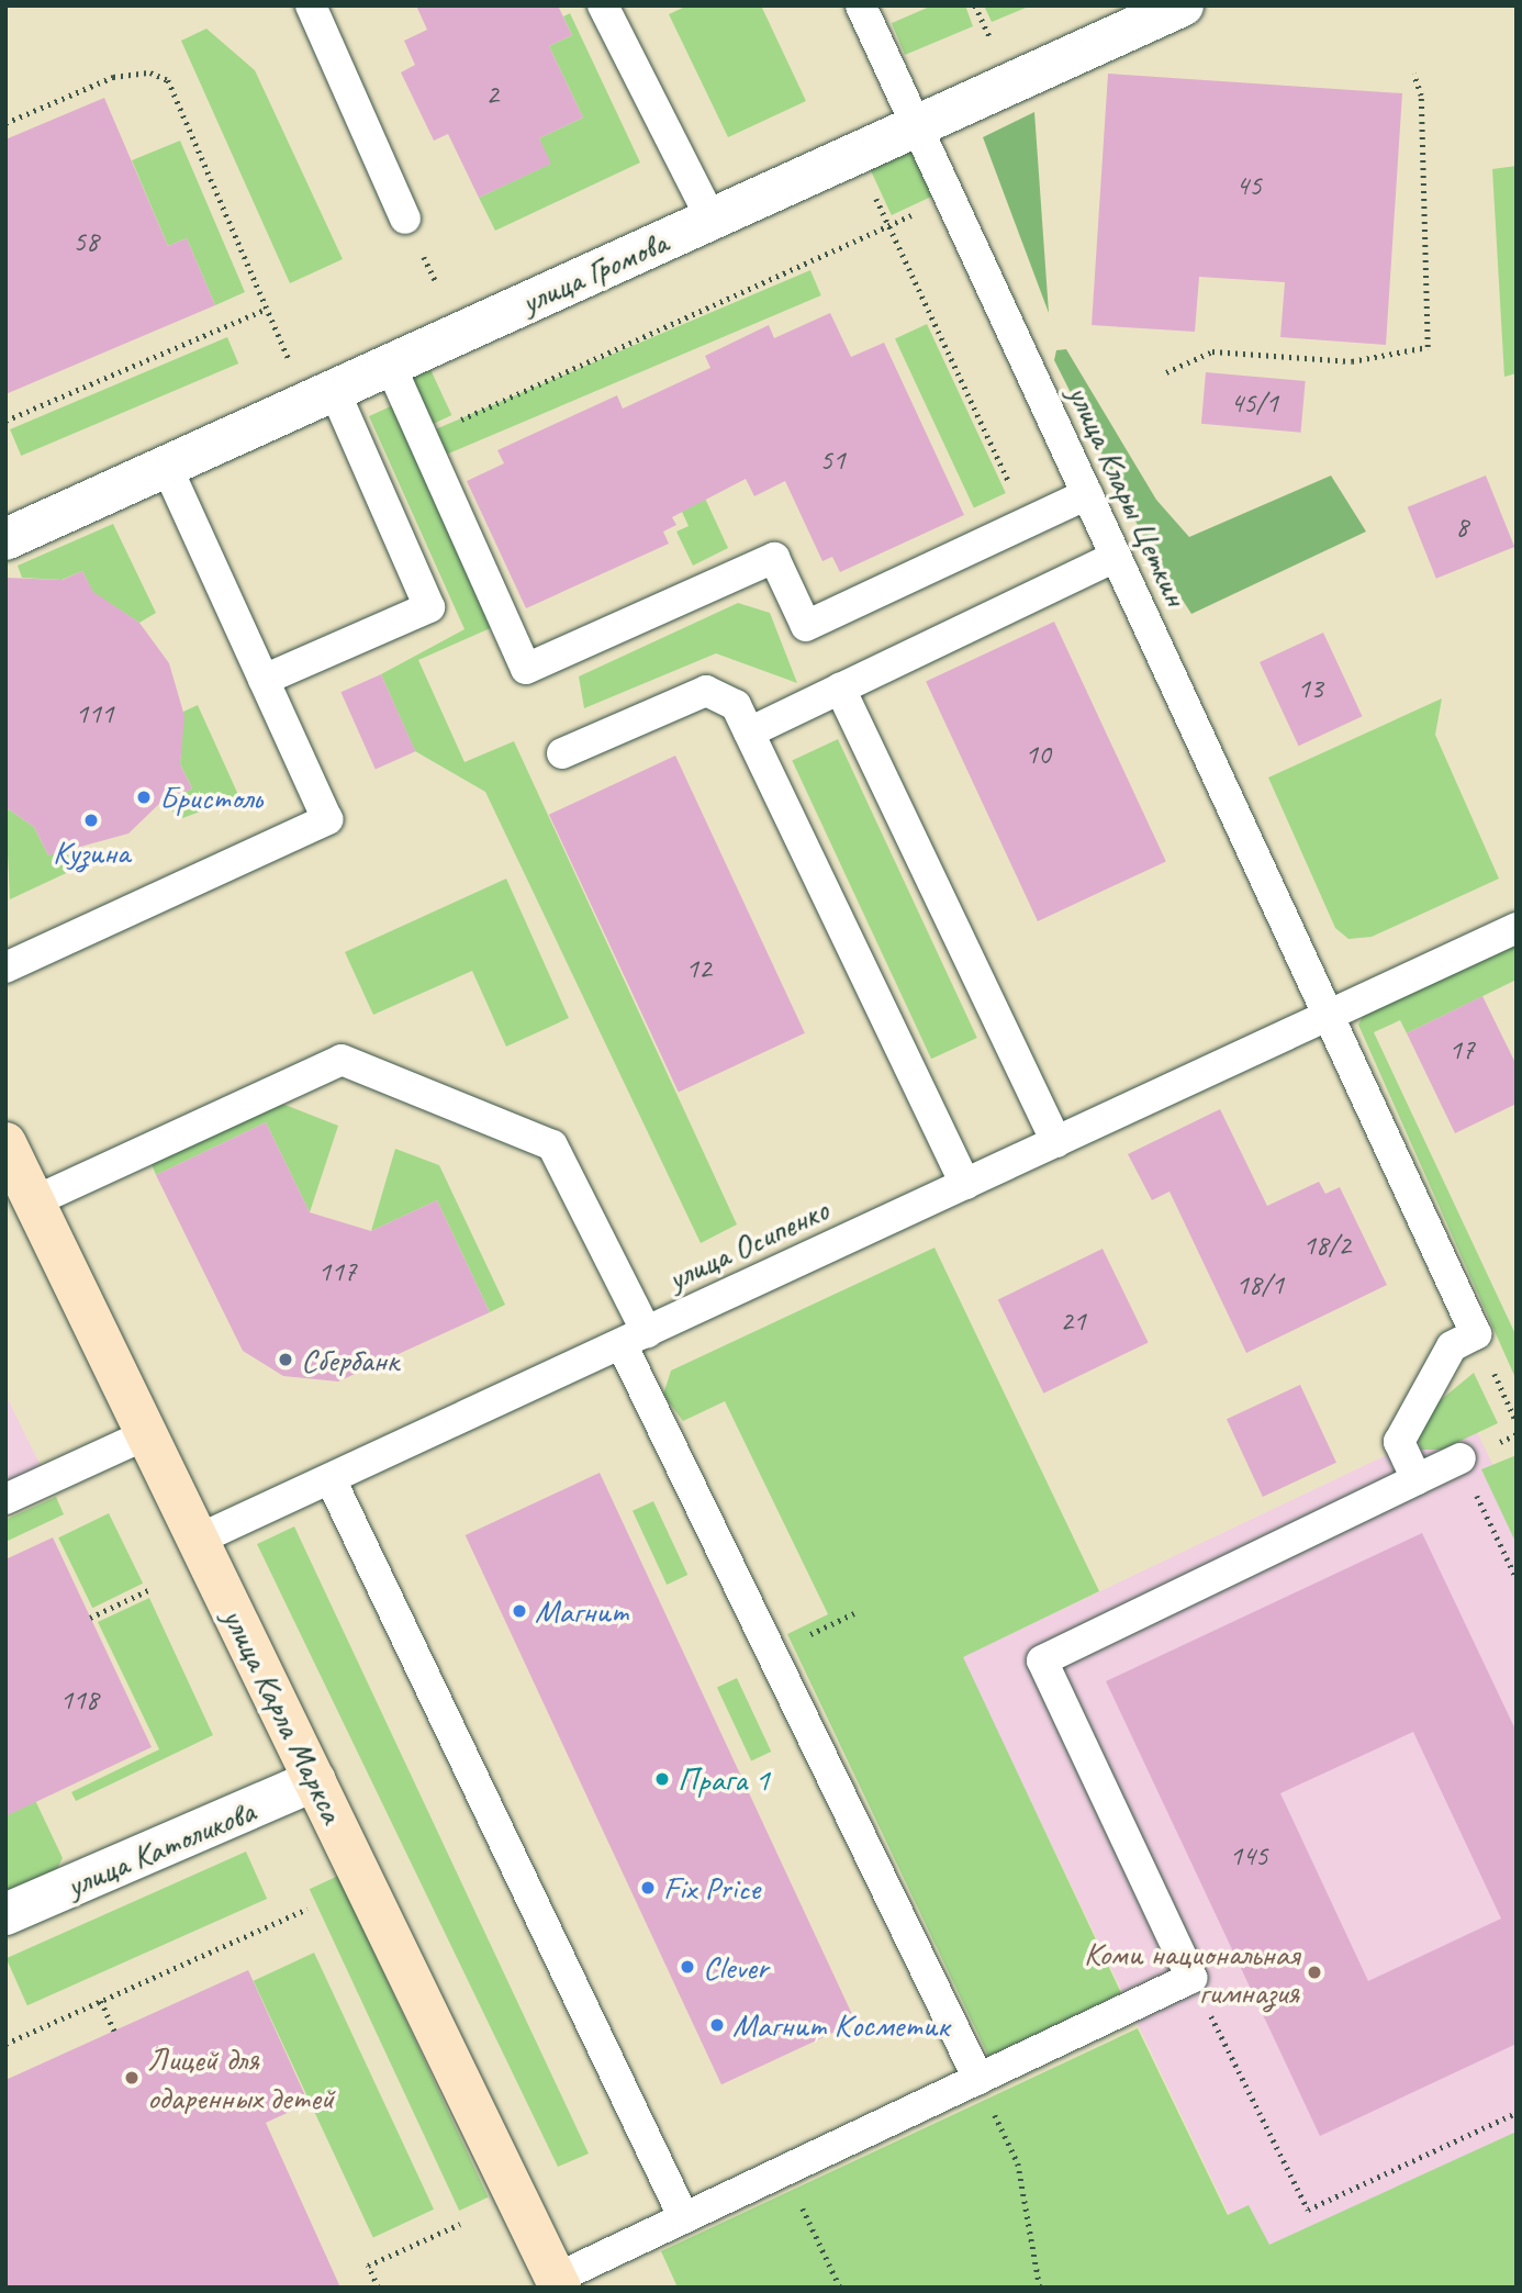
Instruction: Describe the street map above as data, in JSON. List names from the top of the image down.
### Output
{
  "streets": {
    "street": ["улица Громова", "улица Карла Маркса", "улица Католикова"],
    "lane": ["улица Клары Цеткин", "улица Осипенко"]
  },
  "crossings": [
    ["улица Громова", "улица Клары Цеткин"],
    ["улица Клары Цеткин", "улица Осипенко"],
    ["улица Осипенко", "улица Карла Маркса"],
    ["улица Карла Маркса", "улица Католикова"]
  ],
  "places": [
    "Бристоль",
    "Кузина",
    "Сбербанк",
    "Магнит",
    "Прага 1",
    "Fix Price",
    "Clever",
    "Коми национальная гимназия",
    "Магнит Косметик",
    "Лицей для одаренных детей"
  ],
  "house_numbers": [
    "2",
    "45",
    "58",
    "45/1",
    "51",
    "8",
    "13",
    "111",
    "10",
    "12",
    "17",
    "18/2",
    "117",
    "18/1",
    "21",
    "118",
    "145"
  ]
}
